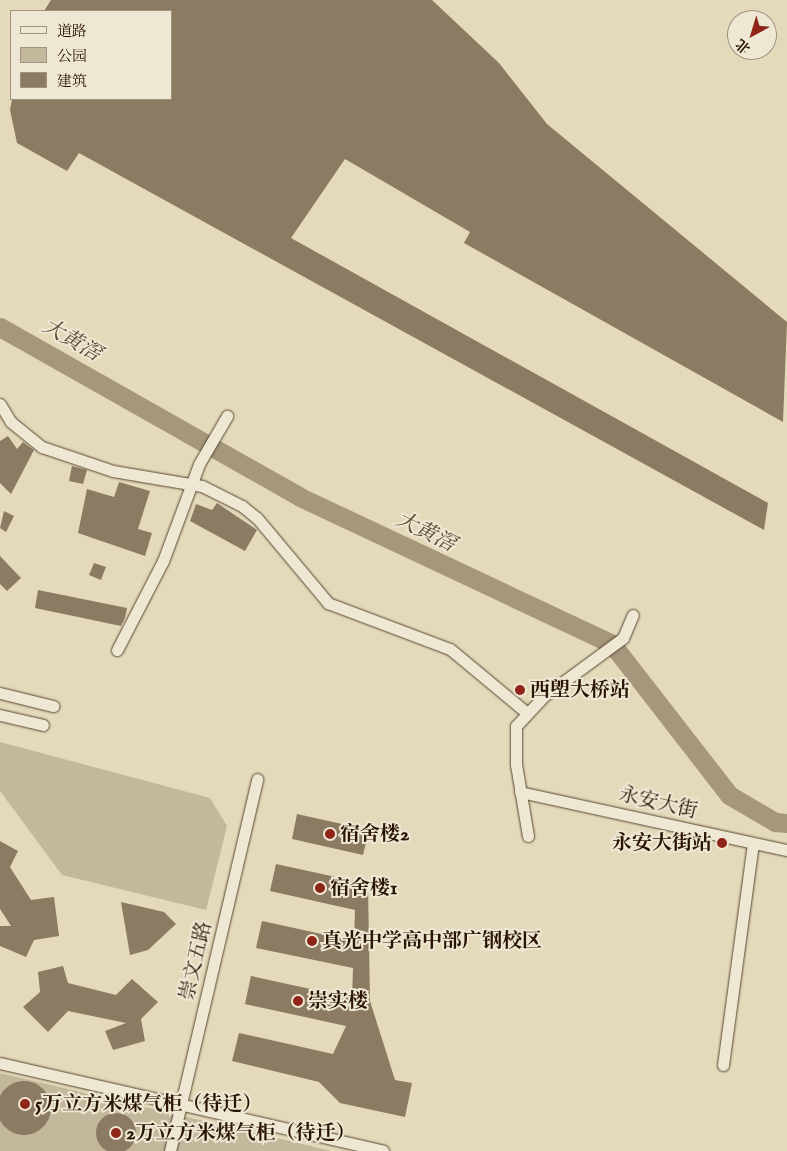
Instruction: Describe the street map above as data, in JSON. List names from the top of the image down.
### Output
{
  "streets": {
    "street": ["永安大街", "崇文五路"]
  },
  "water": ["大黄滘"],
  "places": [
    "西塱大桥站",
    "宿舍楼2",
    "永安大街站",
    "宿舍楼1",
    "真光中学高中部广钢校区",
    "崇实楼",
    "5万立方米煤气柜（待迁）",
    "2万立方米煤气柜（待迁）"
  ],
  "legend": ["道路", "公园", "建筑"],
  "north": "bottom left"
}
